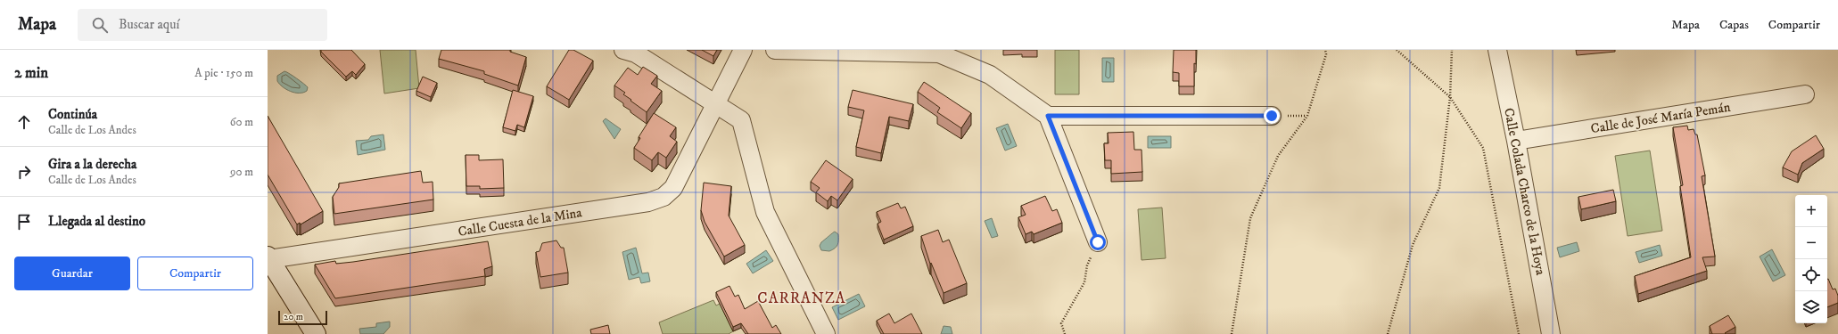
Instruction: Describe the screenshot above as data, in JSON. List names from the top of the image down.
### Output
{
  "streets": {
    "street": ["Calle de José María Pemán", "Calle Colada Charco de la Hoya", "Calle Cuesta de la Mina"]
  },
  "crossings": [
    ["Calle de José María Pemán", "Calle Colada Charco de la Hoya"]
  ],
  "districts": ["CARRANZA"],
  "scale_bar": "20 m",
  "page": {
    "header": "Mapa",
    "search": "Buscar aquí",
    "nav": ["Mapa", "Capas", "Compartir"],
    "heading": ["2 min", "A pie · 150 m"],
    "list": [
      ["Continúa", "Calle de Los Andes", "60 m"],
      ["Gira a la derecha", "Calle de Los Andes", "90 m"],
      "Llegada al destino"
    ],
    "map_buttons": ["+", "−"],
    "buttons": ["Guardar", "Compartir"],
    "scale": "20 m"
  }
}
